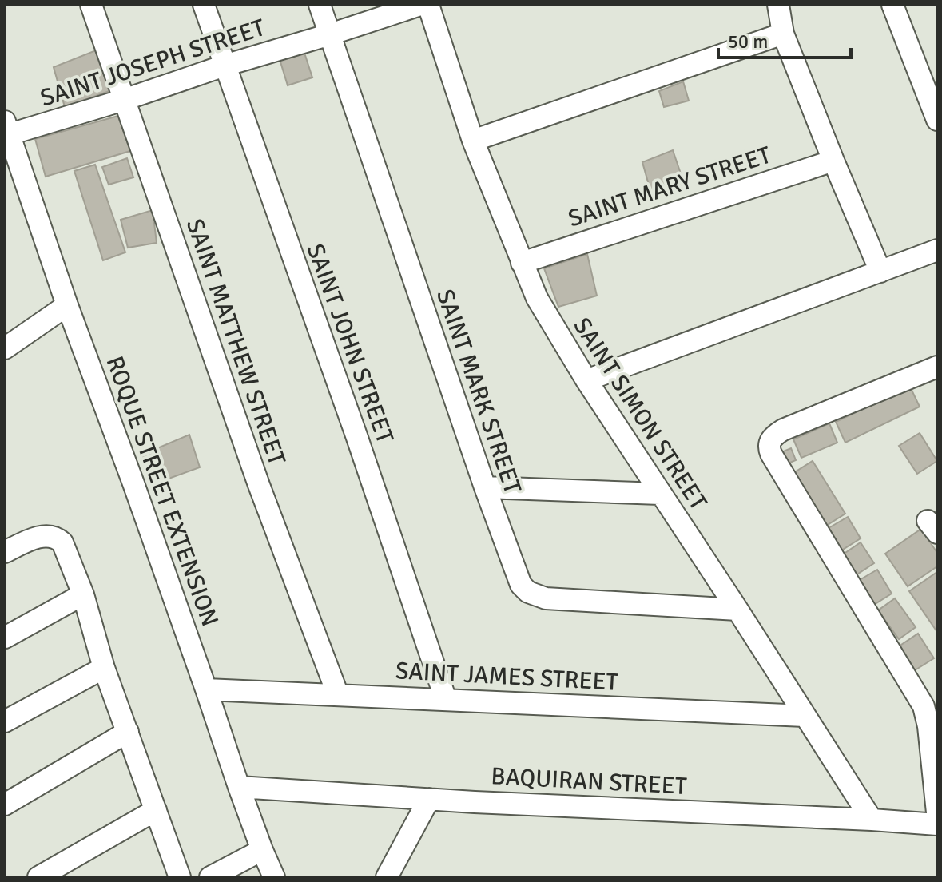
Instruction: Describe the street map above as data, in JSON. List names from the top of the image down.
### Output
{
  "streets": {
    "street": [
      "SAINT JOSEPH STREET",
      "SAINT MARY STREET",
      "SAINT MATTHEW STREET",
      "SAINT JOHN STREET",
      "SAINT MARK STREET",
      "SAINT SIMON STREET",
      "ROQUE STREET EXTENSION",
      "SAINT JAMES STREET",
      "BAQUIRAN STREET"
    ]
  },
  "crossings": [
    ["SAINT JOSEPH STREET", "SAINT MATTHEW STREET"],
    ["SAINT JOSEPH STREET", "SAINT JOHN STREET"],
    ["SAINT JOSEPH STREET", "SAINT MARK STREET"],
    ["SAINT JOSEPH STREET", "ROQUE STREET EXTENSION"],
    ["SAINT MARY STREET", "SAINT SIMON STREET"],
    ["SAINT MATTHEW STREET", "SAINT JAMES STREET"],
    ["SAINT JOHN STREET", "SAINT JAMES STREET"],
    ["SAINT MARK STREET", "SAINT SIMON STREET"],
    ["SAINT SIMON STREET", "SAINT JAMES STREET"],
    ["SAINT SIMON STREET", "BAQUIRAN STREET"],
    ["ROQUE STREET EXTENSION", "SAINT JAMES STREET"],
    ["ROQUE STREET EXTENSION", "BAQUIRAN STREET"]
  ],
  "scale_bar": "50 m"
}
